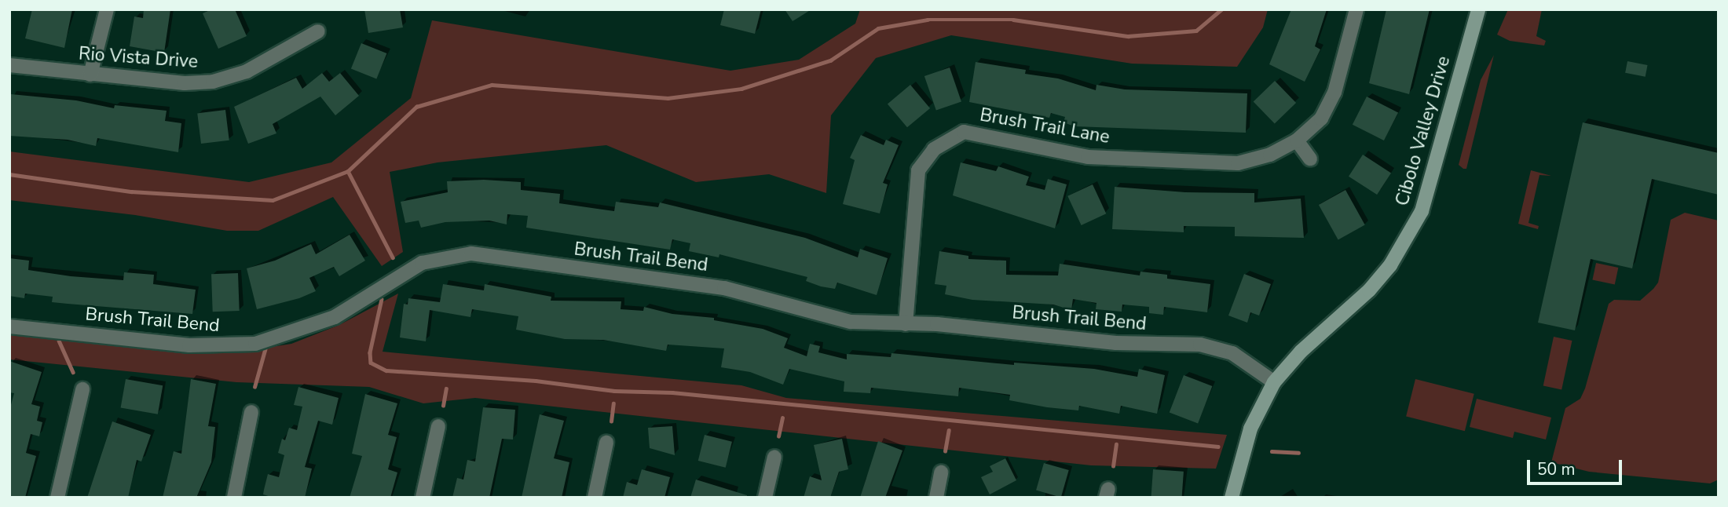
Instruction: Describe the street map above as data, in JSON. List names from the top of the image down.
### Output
{
  "streets": {
    "main road": ["Cibolo Valley Drive"],
    "street": ["Rio Vista Drive", "Brush Trail Lane", "Brush Trail Bend"]
  },
  "crossings": [
    ["Brush Trail Lane", "Brush Trail Bend"],
    ["Cibolo Valley Drive", "Brush Trail Bend"]
  ],
  "scale_bar": "50 m"
}
